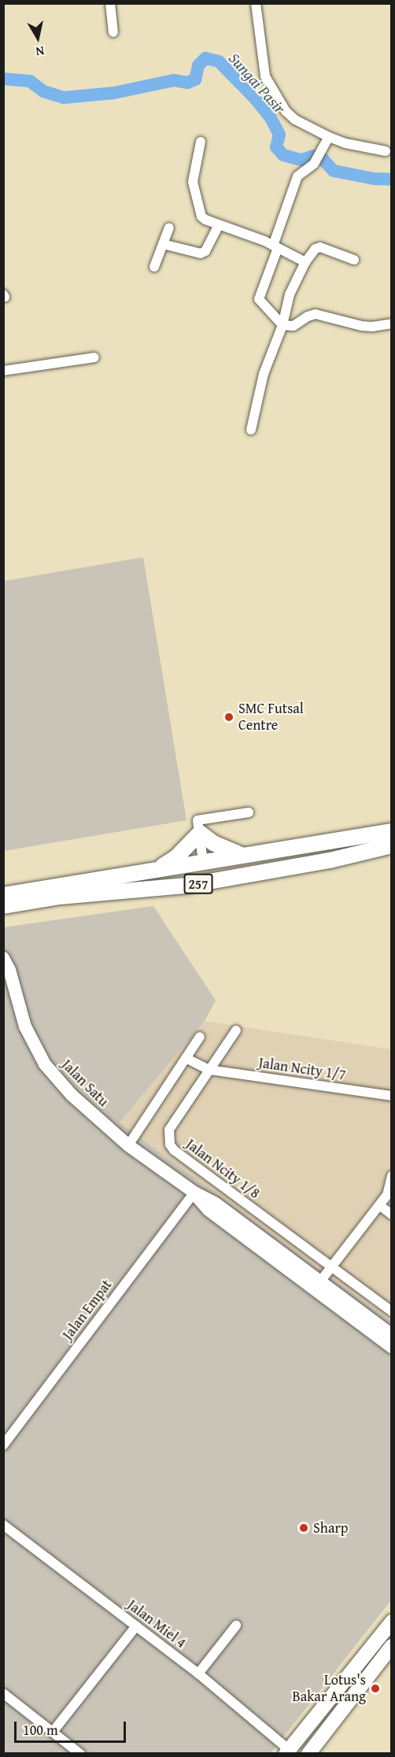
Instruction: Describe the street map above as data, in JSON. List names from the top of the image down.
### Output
{
  "streets": {
    "highway": ["257"],
    "main road": ["Jalan Satu"],
    "street": [
      "Jalan Ncity 1/7",
      "Jalan Ncity 1/8",
      "Jalan Empat",
      "Jalan Miel 4"
    ]
  },
  "crossings": [
    ["Jalan Ncity 1/7", "Jalan Ncity 1/8"],
    ["Jalan Satu", "Jalan Empat"]
  ],
  "water": ["Sungai Pasir"],
  "places": ["SMC Futsal Centre", "Sharp", "Lotus's Bakar Arang"],
  "scale_bar": "100 m",
  "north": "bottom"
}
